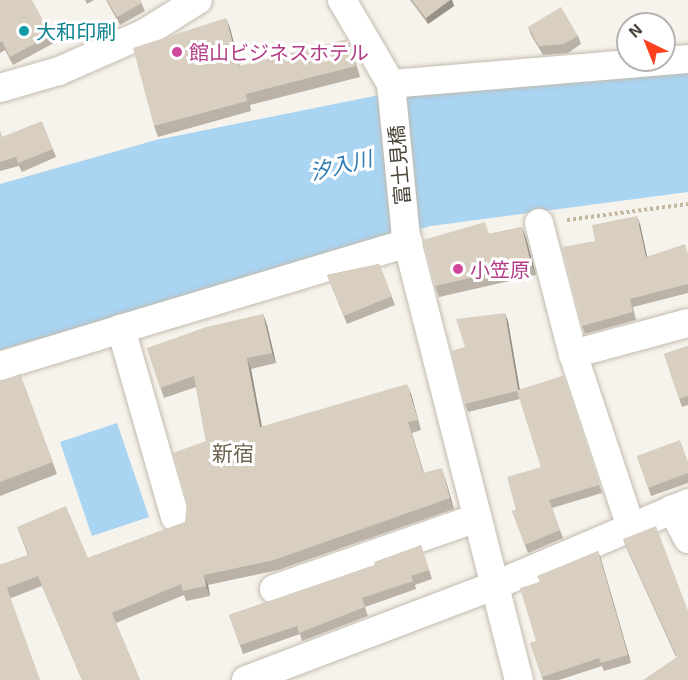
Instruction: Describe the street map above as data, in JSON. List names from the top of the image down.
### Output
{
  "streets": {
    "street": ["富士見橋"]
  },
  "districts": ["新宿"],
  "water": ["汐入川"],
  "places": ["大和印刷", "館山ビジネスホテル", "小笠原"],
  "north": "top left"
}
